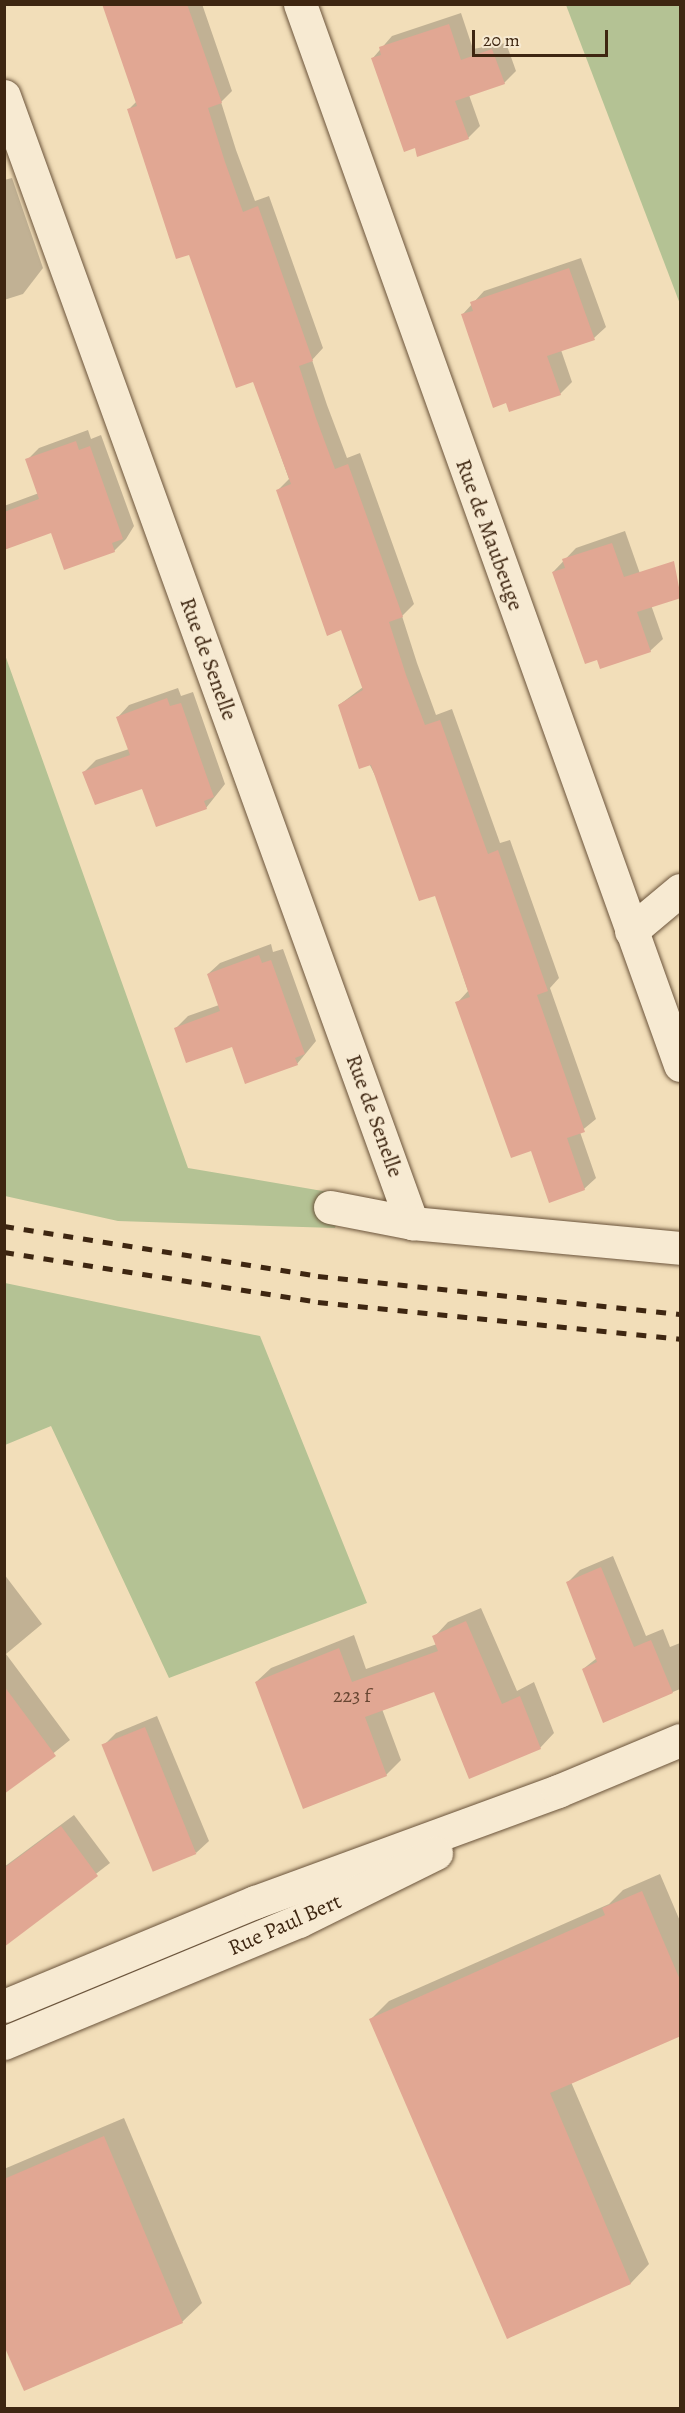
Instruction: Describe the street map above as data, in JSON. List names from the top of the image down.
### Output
{
  "streets": {
    "street": ["Rue de Maubeuge", "Rue de Senelle", "Rue Paul Bert"]
  },
  "house_numbers": ["223 f"],
  "scale_bar": "20 m"
}
